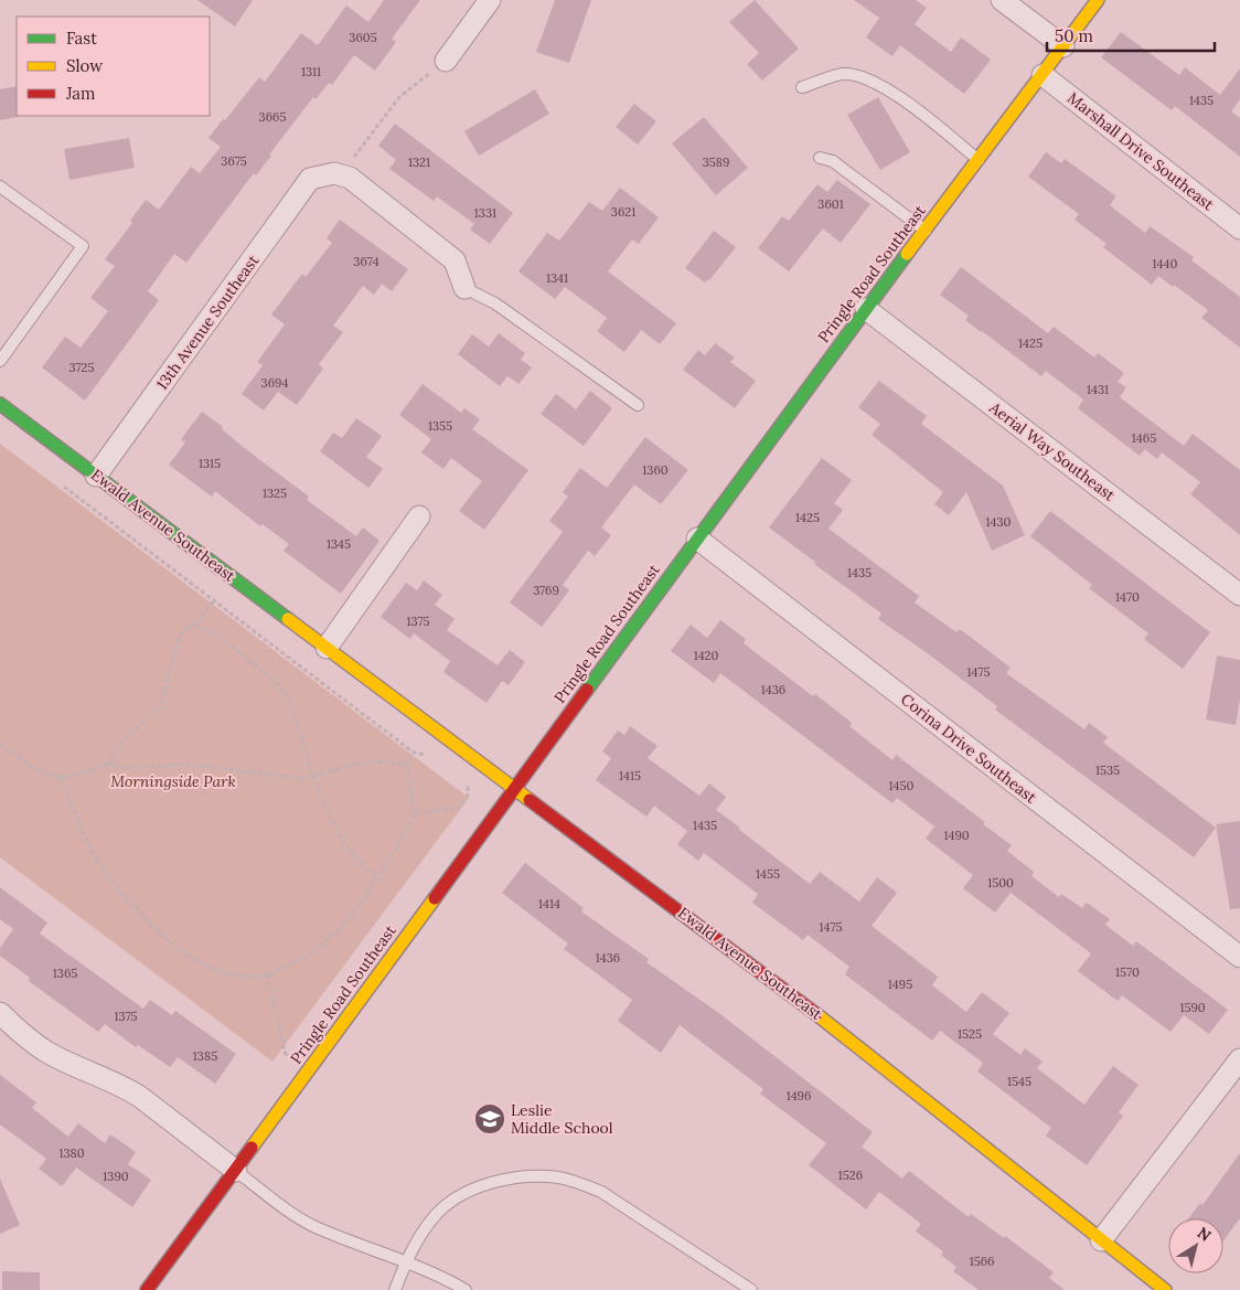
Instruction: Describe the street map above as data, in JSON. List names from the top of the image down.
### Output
{
  "streets": {
    "main road": ["Pringle Road Southeast", "Ewald Avenue Southeast"],
    "street": [
      "Marshall Drive Southeast",
      "13th Avenue Southeast",
      "Aerial Way Southeast",
      "Corina Drive Southeast"
    ]
  },
  "crossings": [
    ["Marshall Drive Southeast", "Pringle Road Southeast"],
    ["Pringle Road Southeast", "Aerial Way Southeast"],
    ["Pringle Road Southeast", "Ewald Avenue Southeast"],
    ["Pringle Road Southeast", "Corina Drive Southeast"],
    ["13th Avenue Southeast", "Ewald Avenue Southeast"]
  ],
  "parks": ["Morningside Park"],
  "places": {
    "school or university": ["Leslie Middle School"]
  },
  "house_numbers": [
    "3605",
    "1311",
    "1435",
    "3665",
    "3675",
    "1321",
    "3589",
    "3601",
    "3621",
    "1331",
    "3674",
    "1440",
    "1341",
    "1425",
    "3725",
    "3694",
    "1431",
    "1355",
    "1465",
    "1315",
    "1360",
    "1325",
    "1425",
    "1430",
    "1345",
    "1435",
    "3769",
    "1470",
    "1375",
    "1420",
    "1475",
    "1436",
    "1535",
    "1415",
    "1450",
    "1435",
    "1490",
    "1455",
    "1500",
    "1414",
    "1475",
    "1436",
    "1570",
    "1365",
    "1495",
    "1590",
    "1375",
    "1525",
    "1385",
    "1545",
    "1496",
    "1380",
    "1526",
    "1390",
    "1566"
  ],
  "legend": ["Fast", "Slow", "Jam"],
  "scale_bar": "50 m",
  "north": "top right"
}
